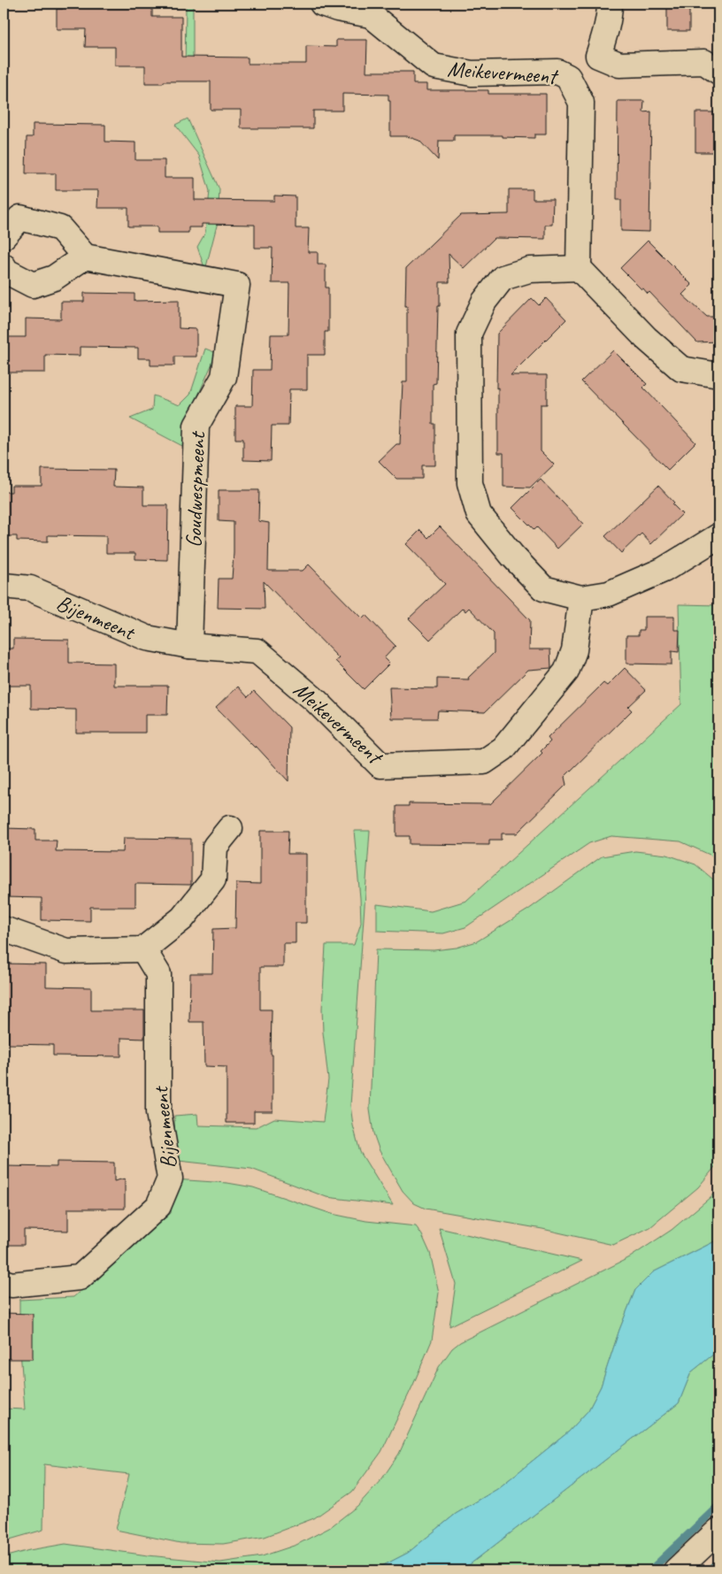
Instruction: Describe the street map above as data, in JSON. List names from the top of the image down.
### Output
{
  "streets": {
    "street": ["Meikevermeent", "Goudwespmeent", "Bijenmeent"]
  },
  "crossings": [
    ["Meikevermeent", "Goudwespmeent"],
    ["Meikevermeent", "Bijenmeent"],
    ["Goudwespmeent", "Bijenmeent"]
  ]
}
